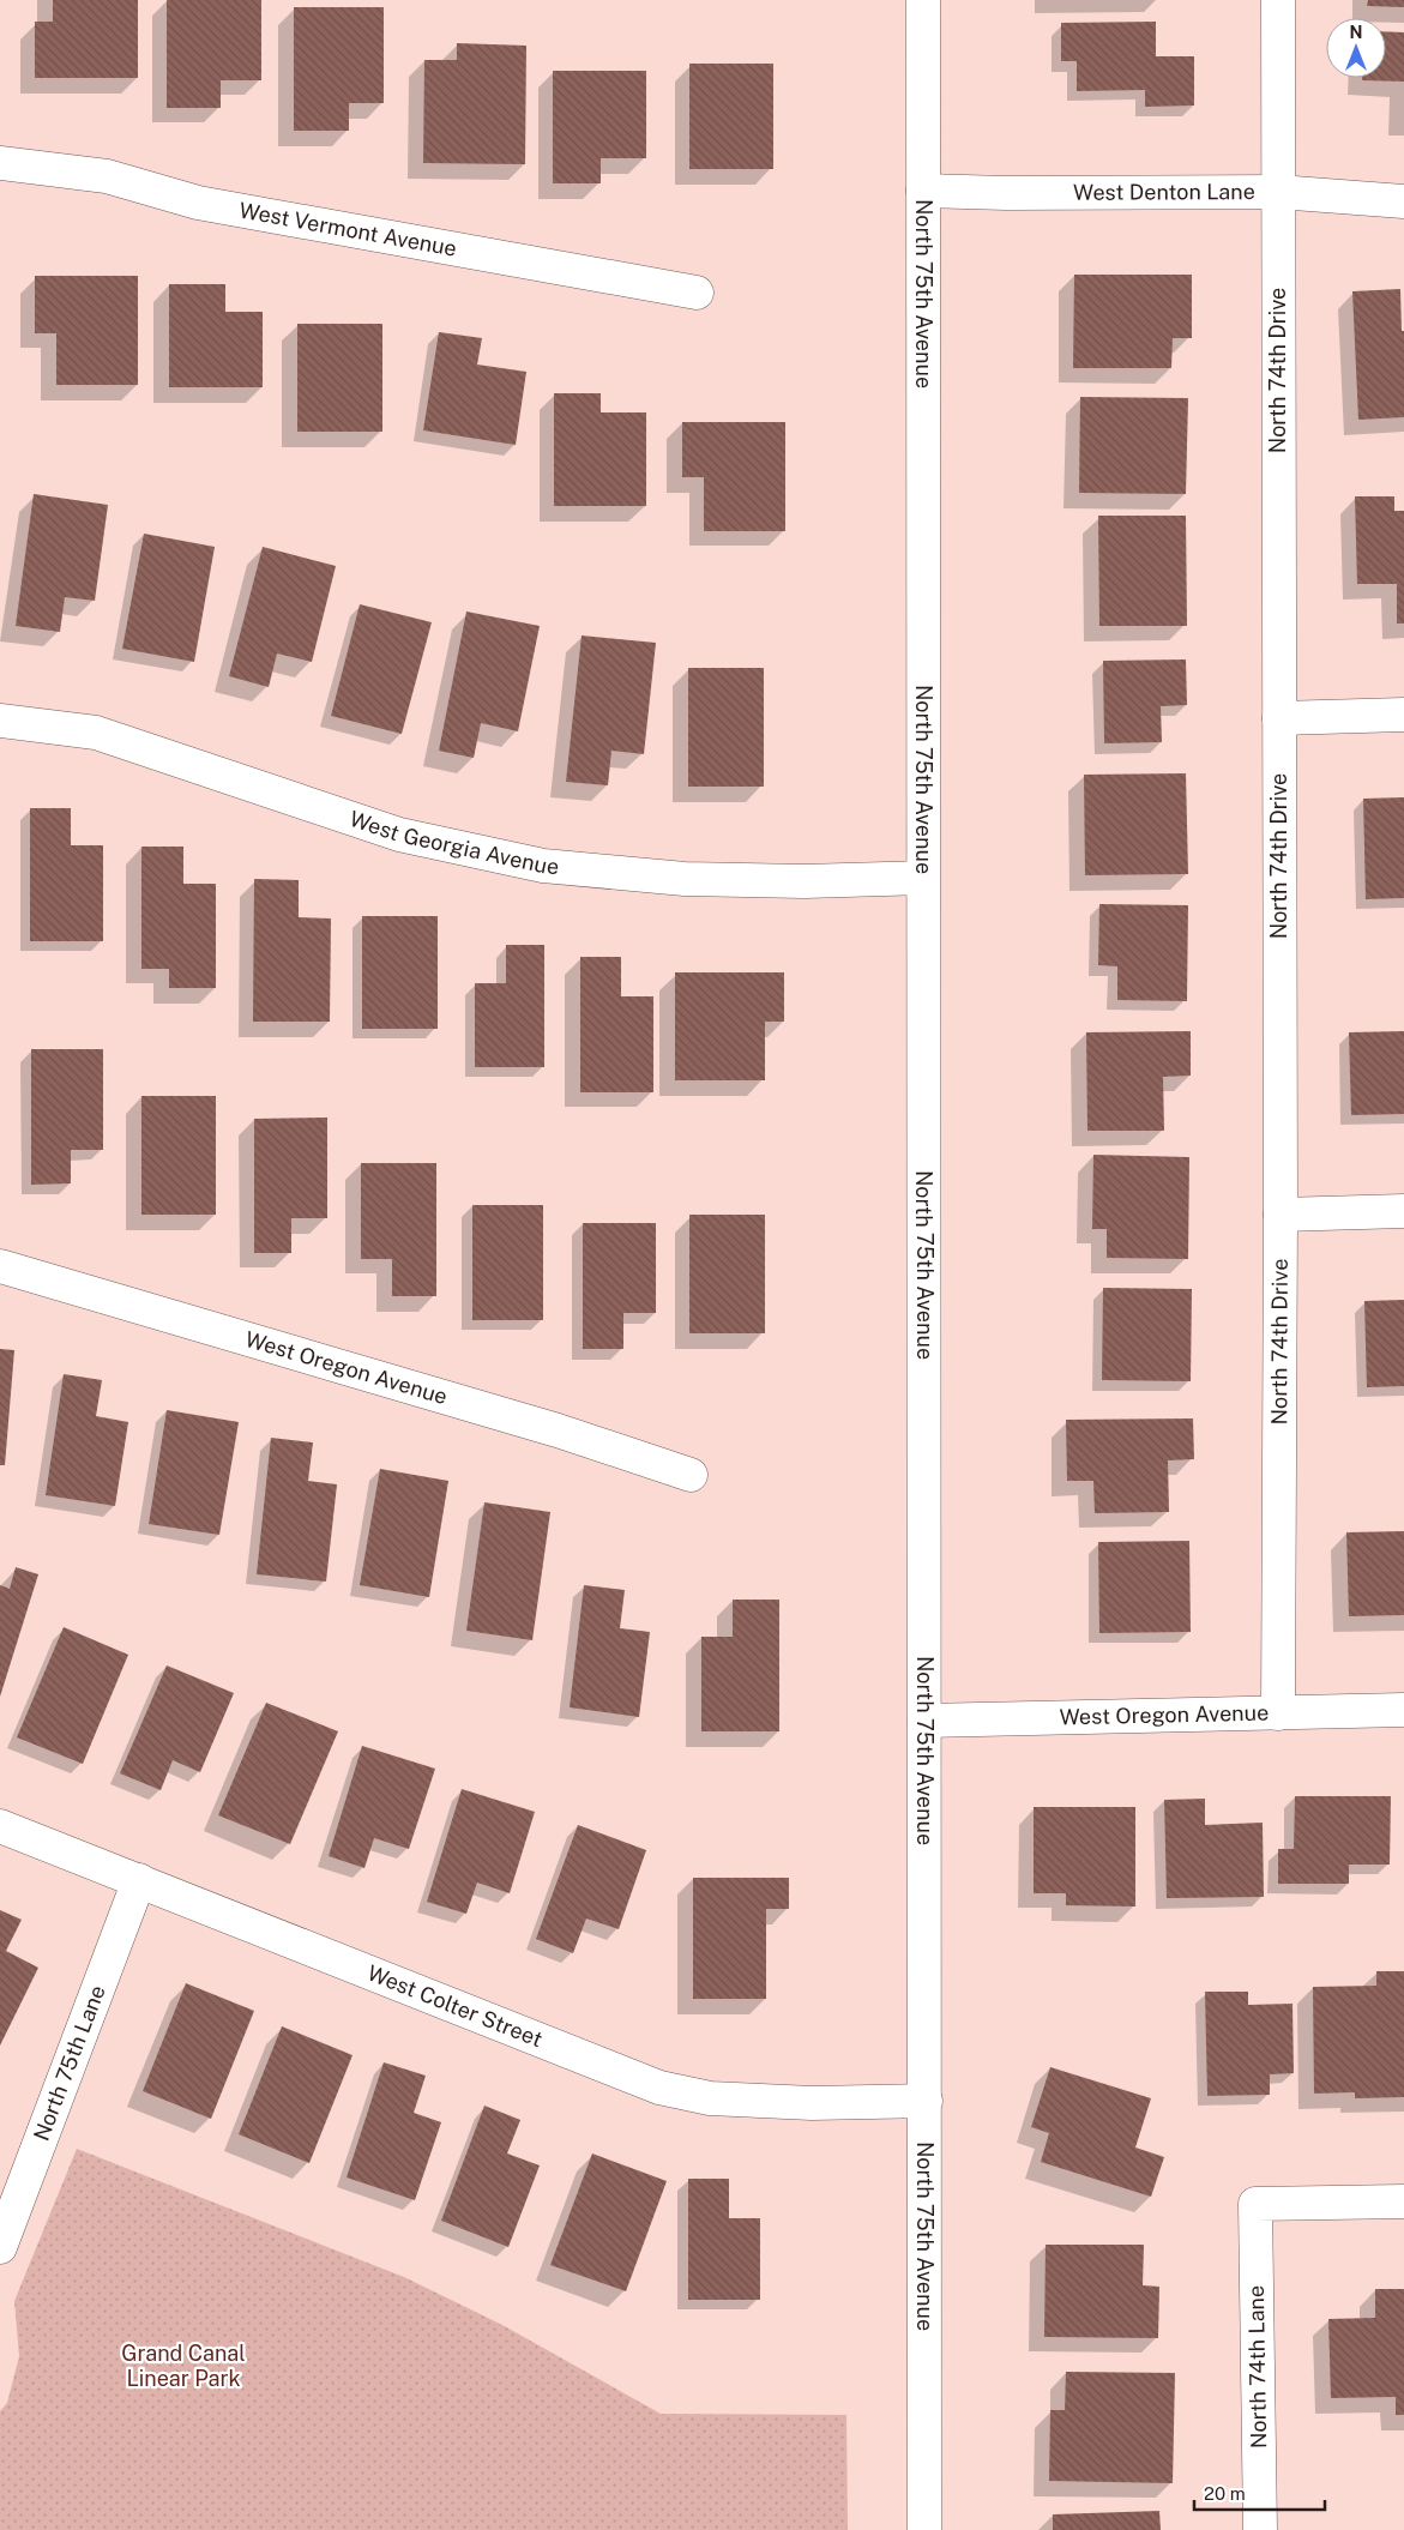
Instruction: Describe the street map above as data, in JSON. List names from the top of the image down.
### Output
{
  "streets": {
    "street": [
      "West Denton Lane",
      "West Vermont Avenue",
      "North 75th Avenue",
      "North 74th Drive",
      "West Georgia Avenue",
      "West Oregon Avenue",
      "West Colter Street",
      "North 75th Lane",
      "North 74th Lane"
    ]
  },
  "crossings": [
    ["West Denton Lane", "North 75th Avenue"],
    ["West Denton Lane", "North 74th Drive"],
    ["North 75th Avenue", "West Georgia Avenue"],
    ["North 75th Avenue", "West Oregon Avenue"],
    ["North 75th Avenue", "West Colter Street"],
    ["North 74th Drive", "West Oregon Avenue"],
    ["West Colter Street", "North 75th Lane"]
  ],
  "parks": ["Grand Canal Linear Park"],
  "scale_bar": "20 m",
  "north": "top"
}
